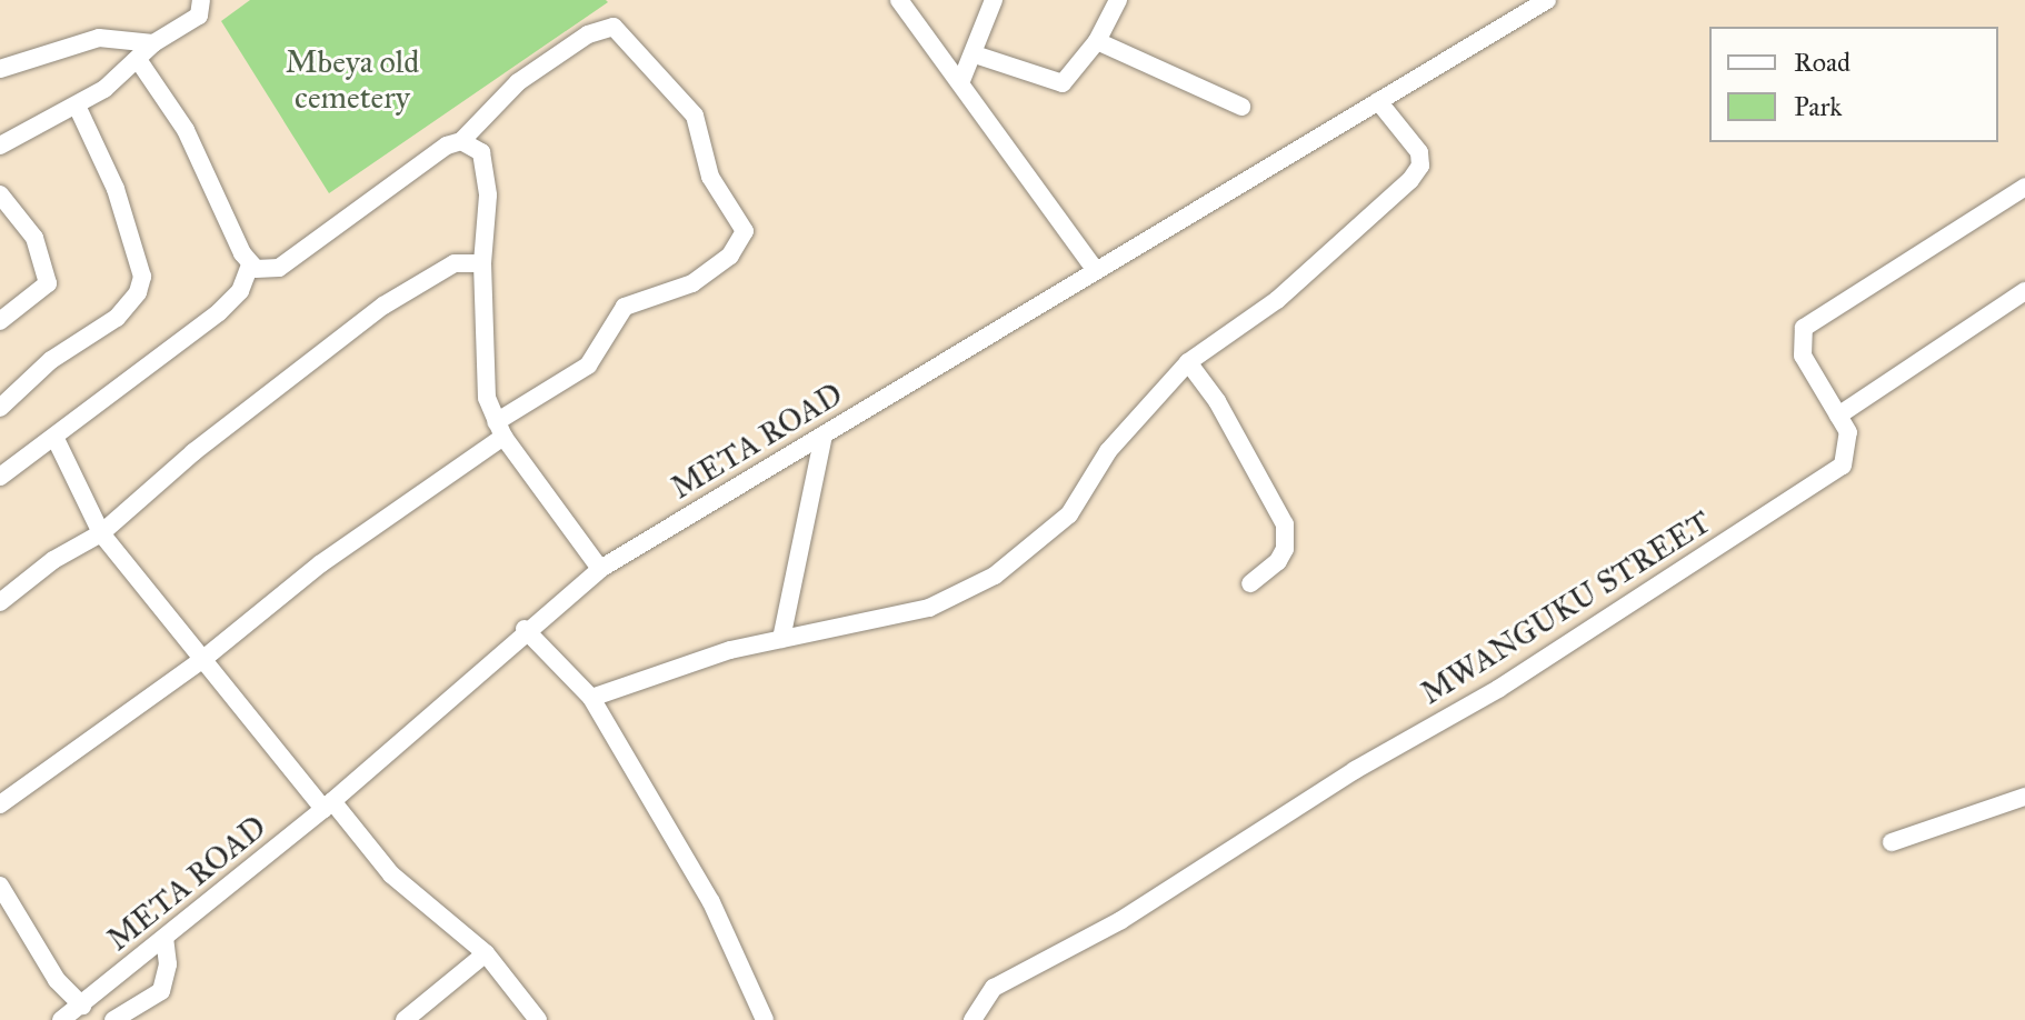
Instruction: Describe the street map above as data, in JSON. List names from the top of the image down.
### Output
{
  "streets": {
    "street": ["META ROAD", "MWANGUKU STREET"]
  },
  "parks": ["Mbeya old cemetery"],
  "legend": ["Road", "Park"]
}
